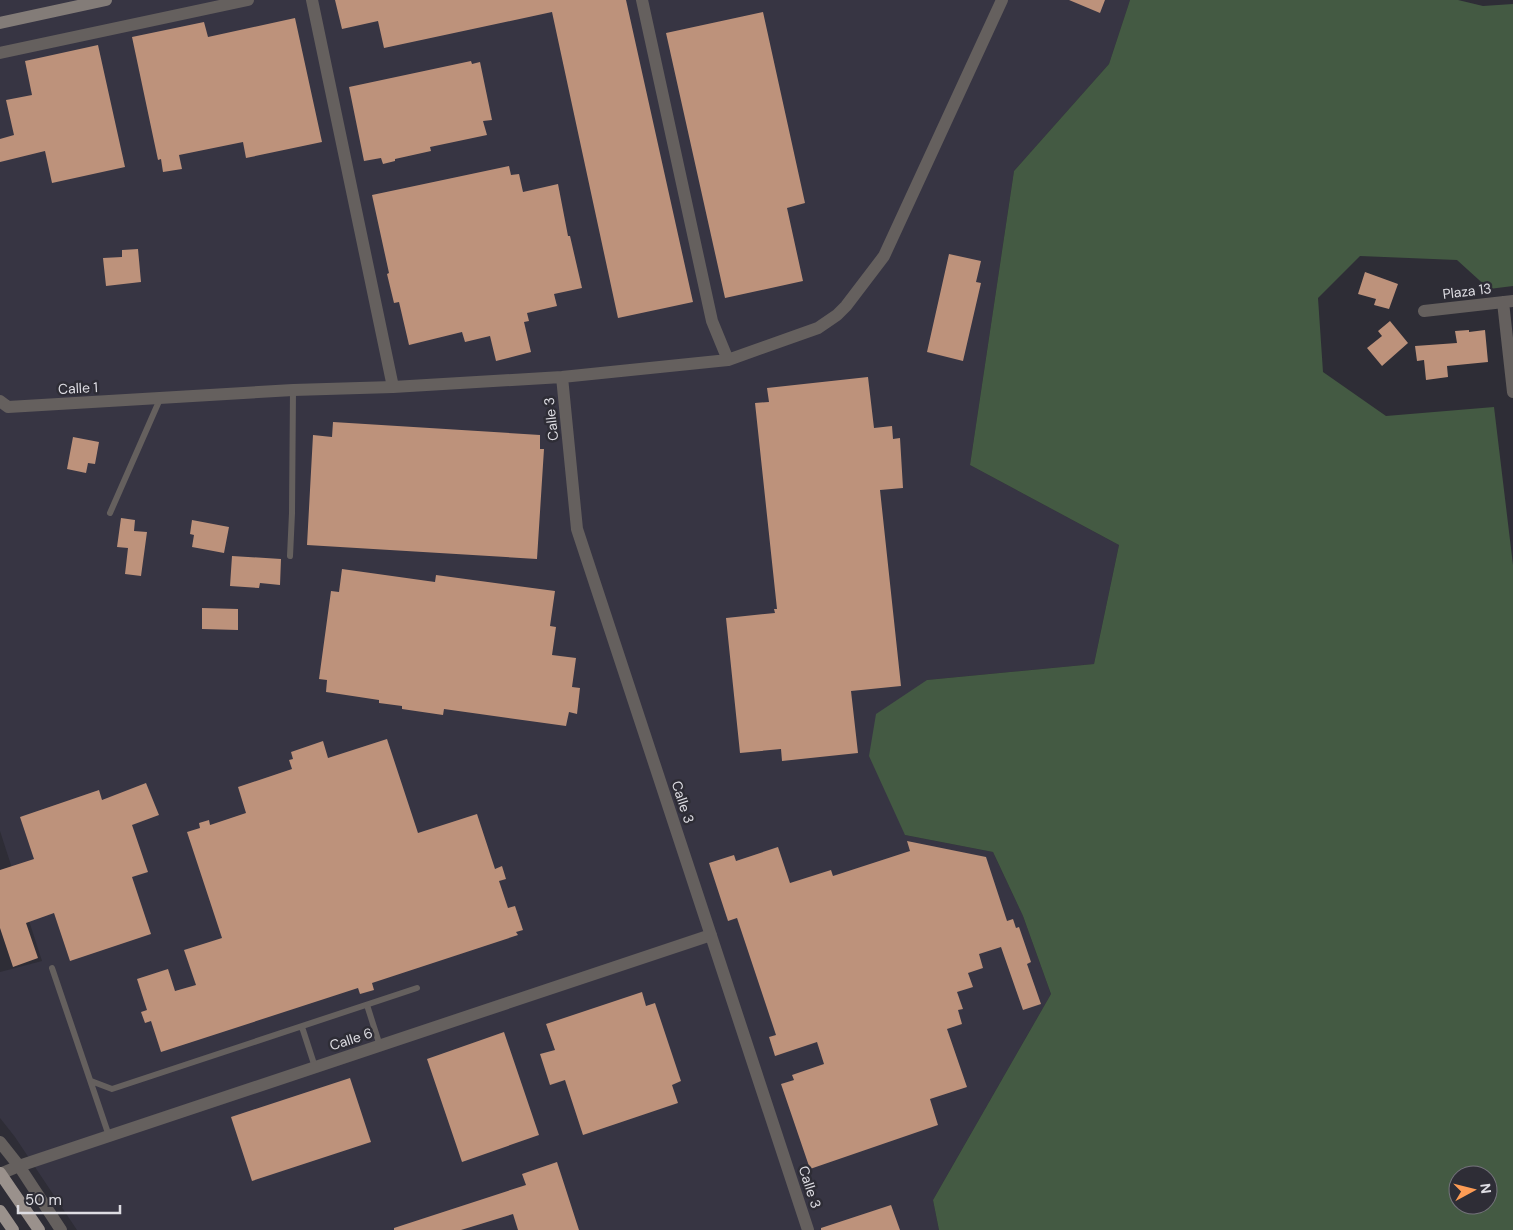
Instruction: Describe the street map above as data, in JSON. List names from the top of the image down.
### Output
{
  "streets": {
    "street": [
      "Plaza 13",
      "Calle 1",
      "Calle 3",
      "Calle 6"
    ]
  },
  "crossings": [
    ["Calle 1", "Calle 3"],
    ["Calle 3", "Calle 6"]
  ],
  "scale_bar": "50 m",
  "north": "right"
}
